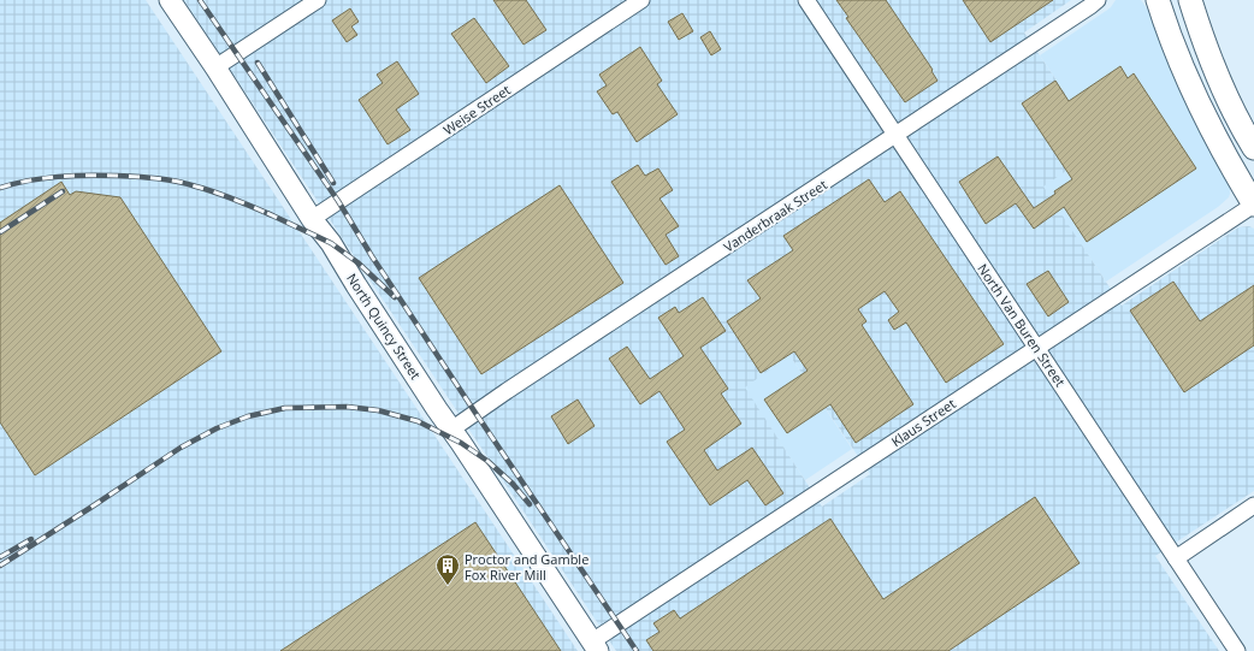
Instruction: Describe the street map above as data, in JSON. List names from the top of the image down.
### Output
{
  "streets": {
    "street": [
      "Weise Street",
      "Vanderbraak Street",
      "North Van Buren Street",
      "North Quincy Street",
      "Klaus Street"
    ]
  },
  "crossings": [
    ["Weise Street", "North Quincy Street"],
    ["Vanderbraak Street", "North Van Buren Street"],
    ["Vanderbraak Street", "North Quincy Street"],
    ["North Van Buren Street", "Klaus Street"],
    ["North Quincy Street", "Klaus Street"]
  ],
  "places": {
    "building": ["Proctor and Gamble Fox River Mill"]
  }
}
